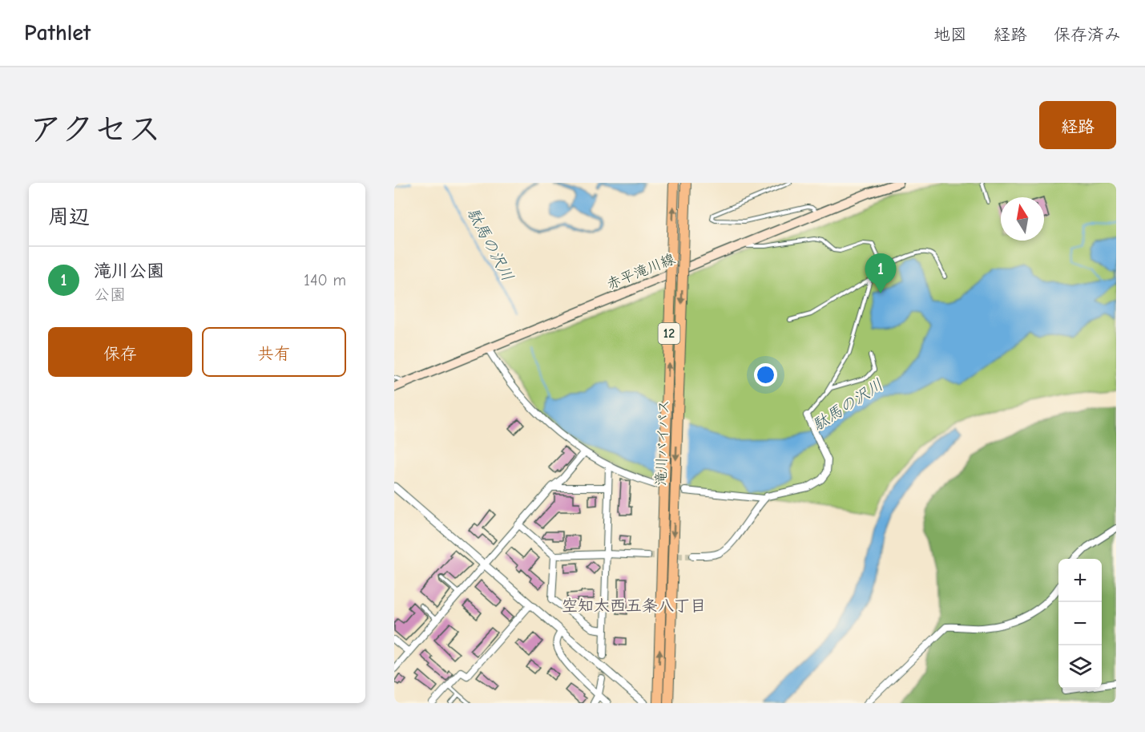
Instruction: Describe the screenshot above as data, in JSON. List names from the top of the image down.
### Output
{
  "streets": {
    "highway": ["12", "滝川バイパス"],
    "main road": ["赤平滝川線"]
  },
  "districts": ["空知太西五条八丁目"],
  "water": ["駄馬の沢川"],
  "north": "top",
  "page": {
    "header": "Pathlet",
    "nav": ["地図", "経路", "保存済み"],
    "title": "アクセス",
    "buttons": [
      "経路",
      ["保存", "共有"]
    ],
    "heading": "周辺",
    "list": [
      {
        "mark": "1",
        "name": "滝川公園",
        "note": "公園",
        "value": "140 m"
      }
    ],
    "pins": "1",
    "map_buttons": ["+", "−"]
  }
}
